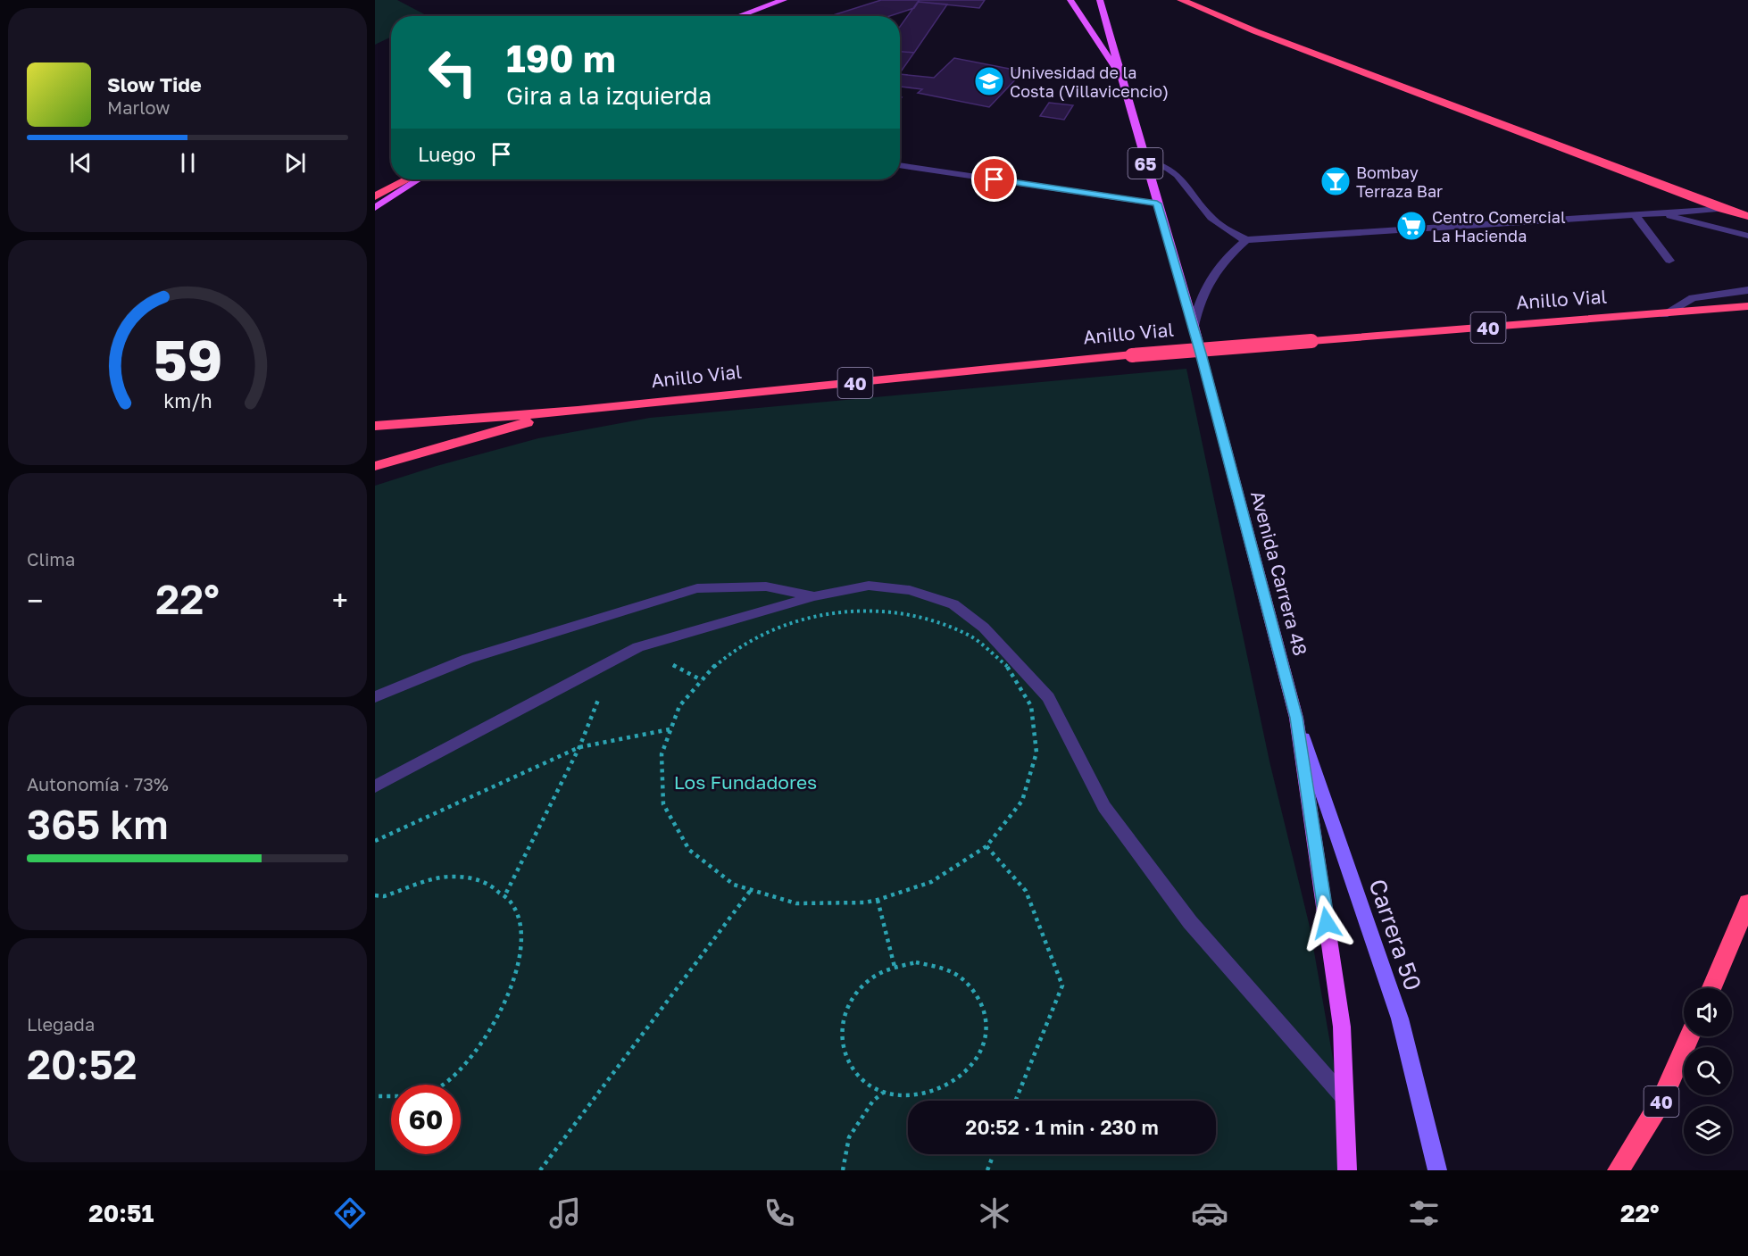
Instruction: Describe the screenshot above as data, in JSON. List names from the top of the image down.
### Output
{
  "streets": {
    "highway": ["Anillo Vial", "40"],
    "main road": ["65", "Avenida Carrera 48"],
    "street": ["Carrera 50"]
  },
  "crossings": [
    ["Avenida Carrera 48", "Carrera 50"]
  ],
  "parks": ["Los Fundadores"],
  "places": {
    "school or university": ["Univesidad de la Costa (Villavicencio)"],
    "bar": ["Bombay Terraza Bar"],
    "supermarket": ["Centro Comercial La Hacienda"]
  },
  "page": {
    "turn": ["190 m", "Gira a la izquierda"],
    "song": ["Slow Tide", "Marlow"],
    "then": "Luego",
    "tile": [
      "Clima",
      ["Autonomía · 73%", "365 km"],
      ["Llegada", "20:52"]
    ],
    "heat": ["−", "22°", "+"],
    "limit": "60",
    "trip": "20:52 · 1 min · 230 m",
    "tabs": ["20:51", "22°"],
    "gauge": ["59", "km/h"]
  }
}
